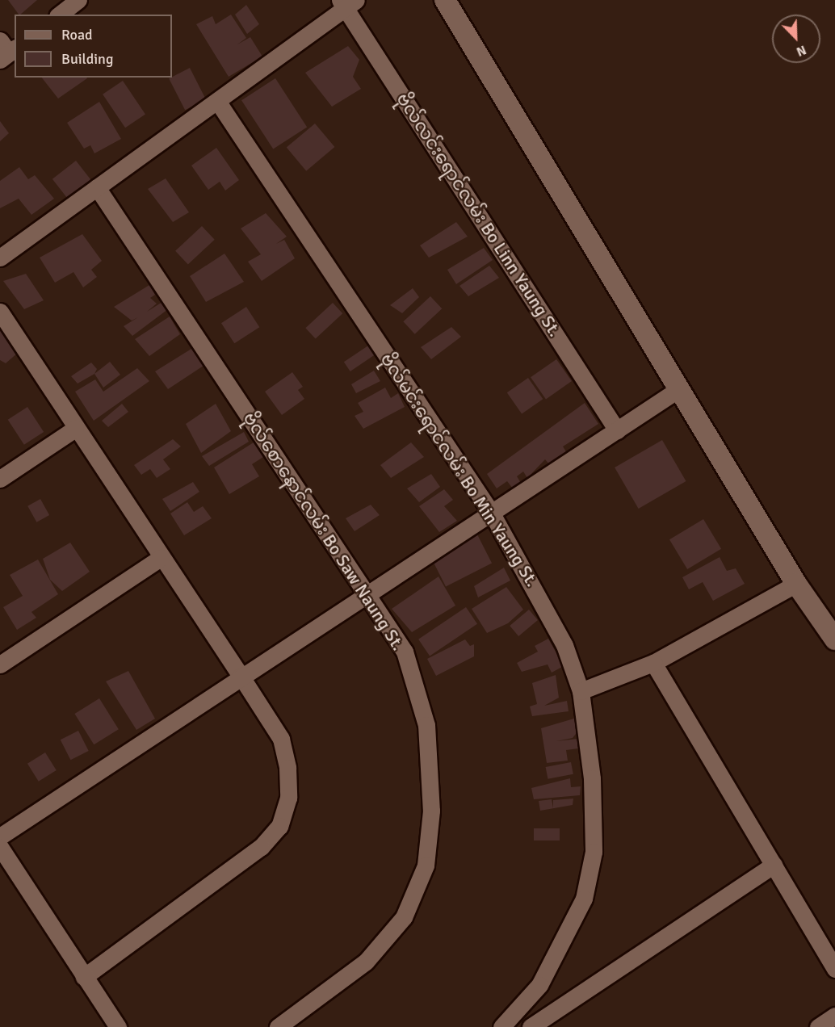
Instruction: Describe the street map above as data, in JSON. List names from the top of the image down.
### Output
{
  "streets": {
    "street": ["ဗိုလ်လင်းရောင်လမ်း Bo Linn Yaung St.", "ဗိုလ်မင်းရောင်လမ်း Bo Min Yaung St.", "ဗိုလ်စောနောင်လမ်း Bo Saw Naung St."]
  },
  "legend": ["Road", "Building"],
  "north": "bottom right"
}
